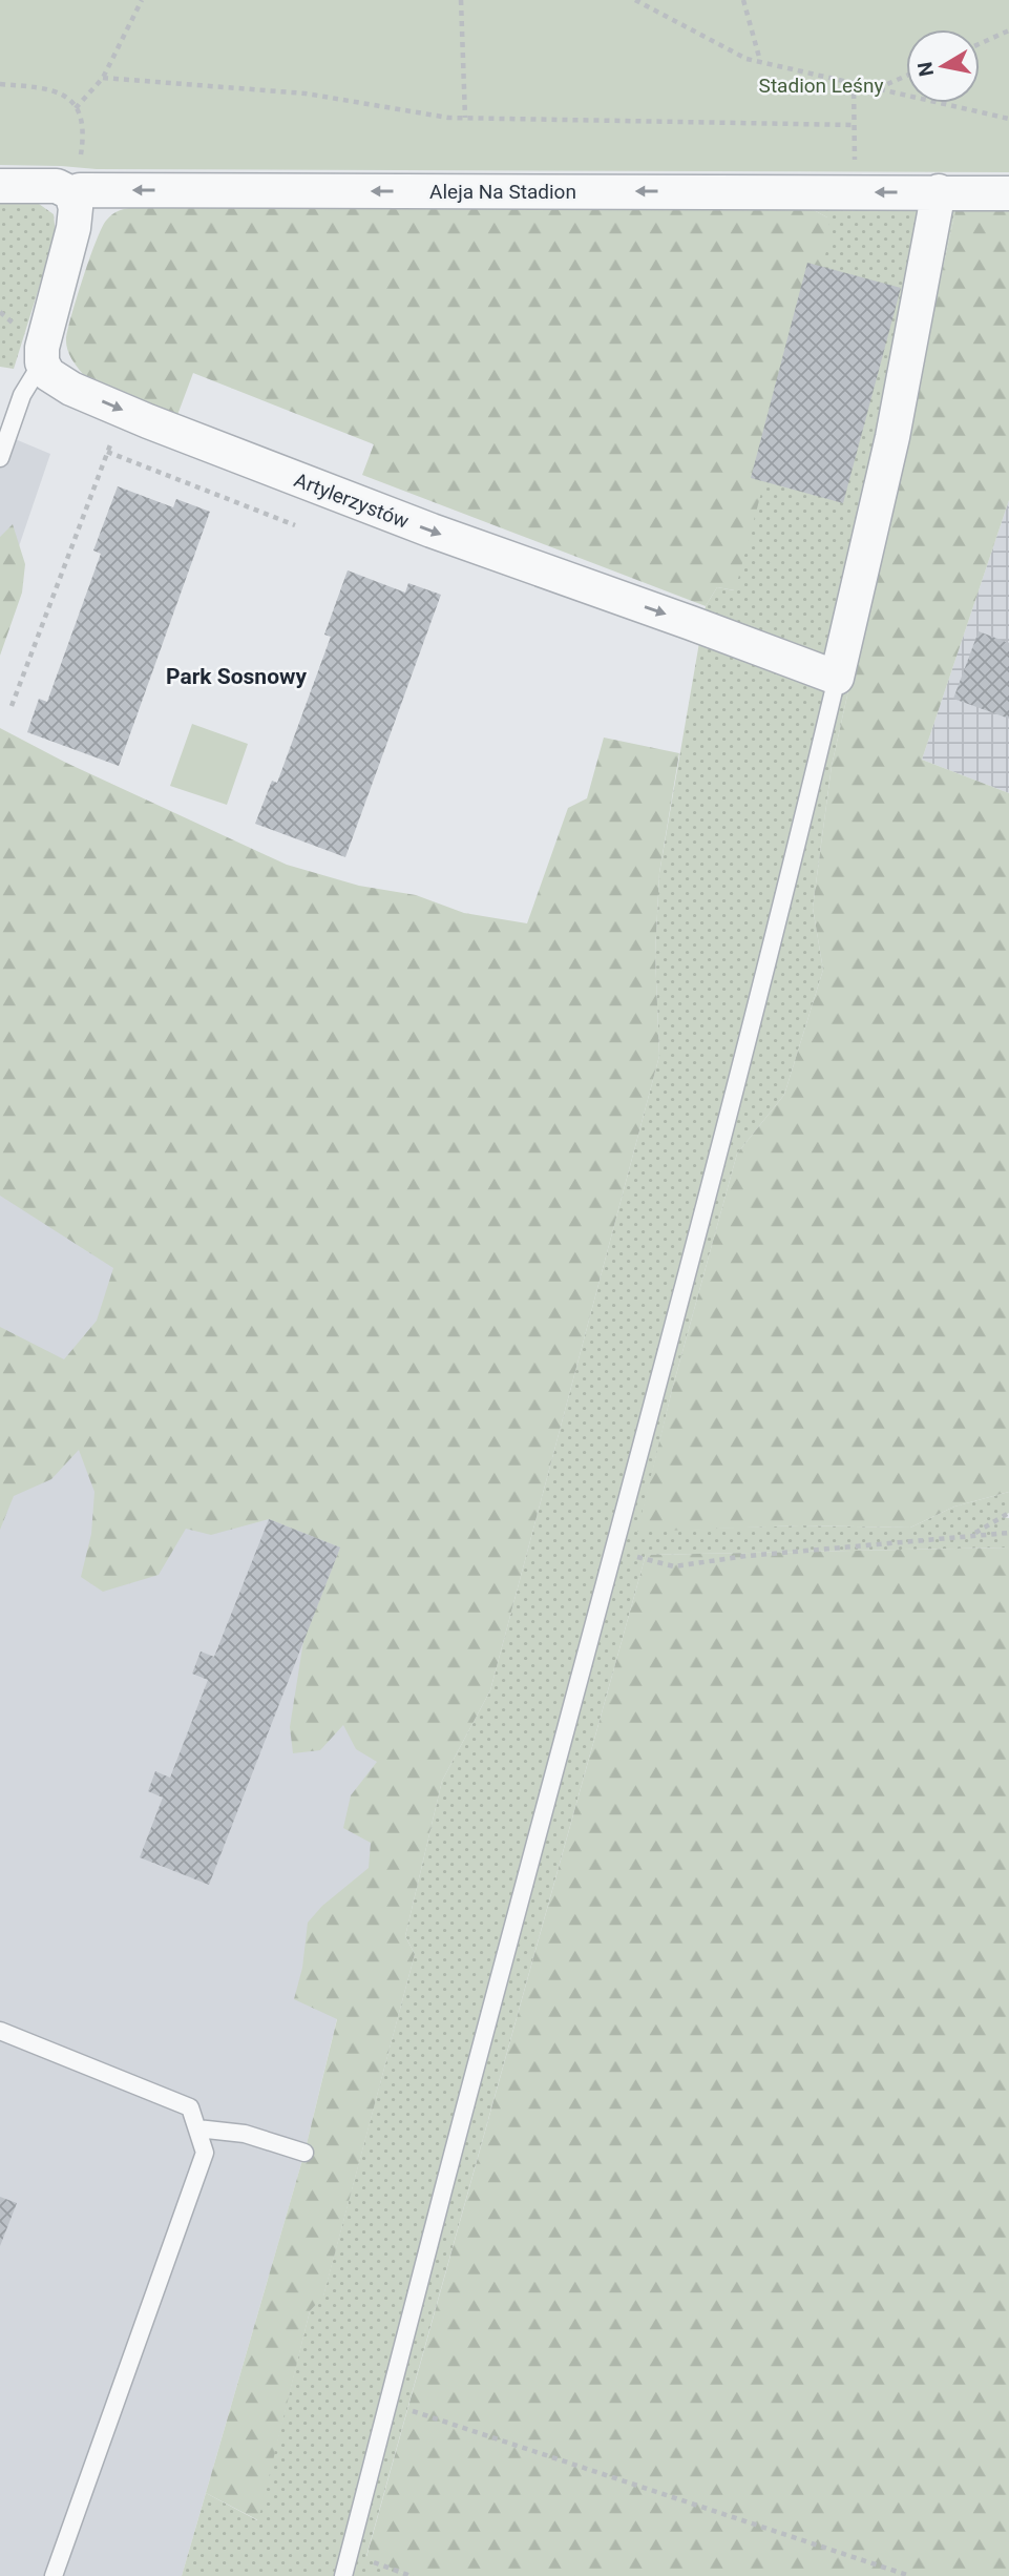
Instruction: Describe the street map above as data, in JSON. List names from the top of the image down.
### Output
{
  "streets": {
    "street": ["Aleja Na Stadion", "Artylerzystów"]
  },
  "one_way": ["Aleja Na Stadion", "Artylerzystów"],
  "districts": ["Park Sosnowy"],
  "parks": ["Stadion Leśny"],
  "north": "left"
}
